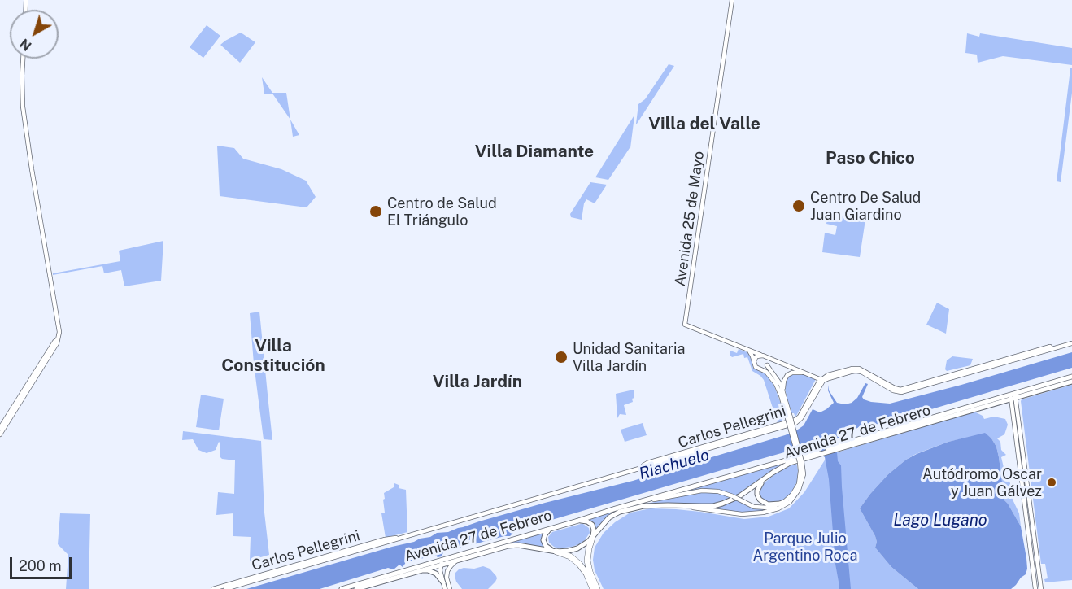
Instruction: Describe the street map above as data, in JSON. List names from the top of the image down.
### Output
{
  "streets": {
    "main road": ["Avenida 25 de Mayo", "Carlos Pellegrini", "Avenida 27 de Febrero"]
  },
  "districts": [
    "Villa del Valle",
    "Villa Diamante",
    "Paso Chico",
    "Villa Constitución",
    "Villa Jardín"
  ],
  "water": ["Riachuelo", "Lago Lugano"],
  "parks": ["Parque Julio Argentino Roca"],
  "places": [
    "Centro De Salud Juan Giardino",
    "Centro de Salud El Triángulo",
    "Unidad Sanitaria Villa Jardín",
    "Autódromo Oscar y Juan Gálvez"
  ],
  "scale_bar": "200 m",
  "north": "bottom left"
}
